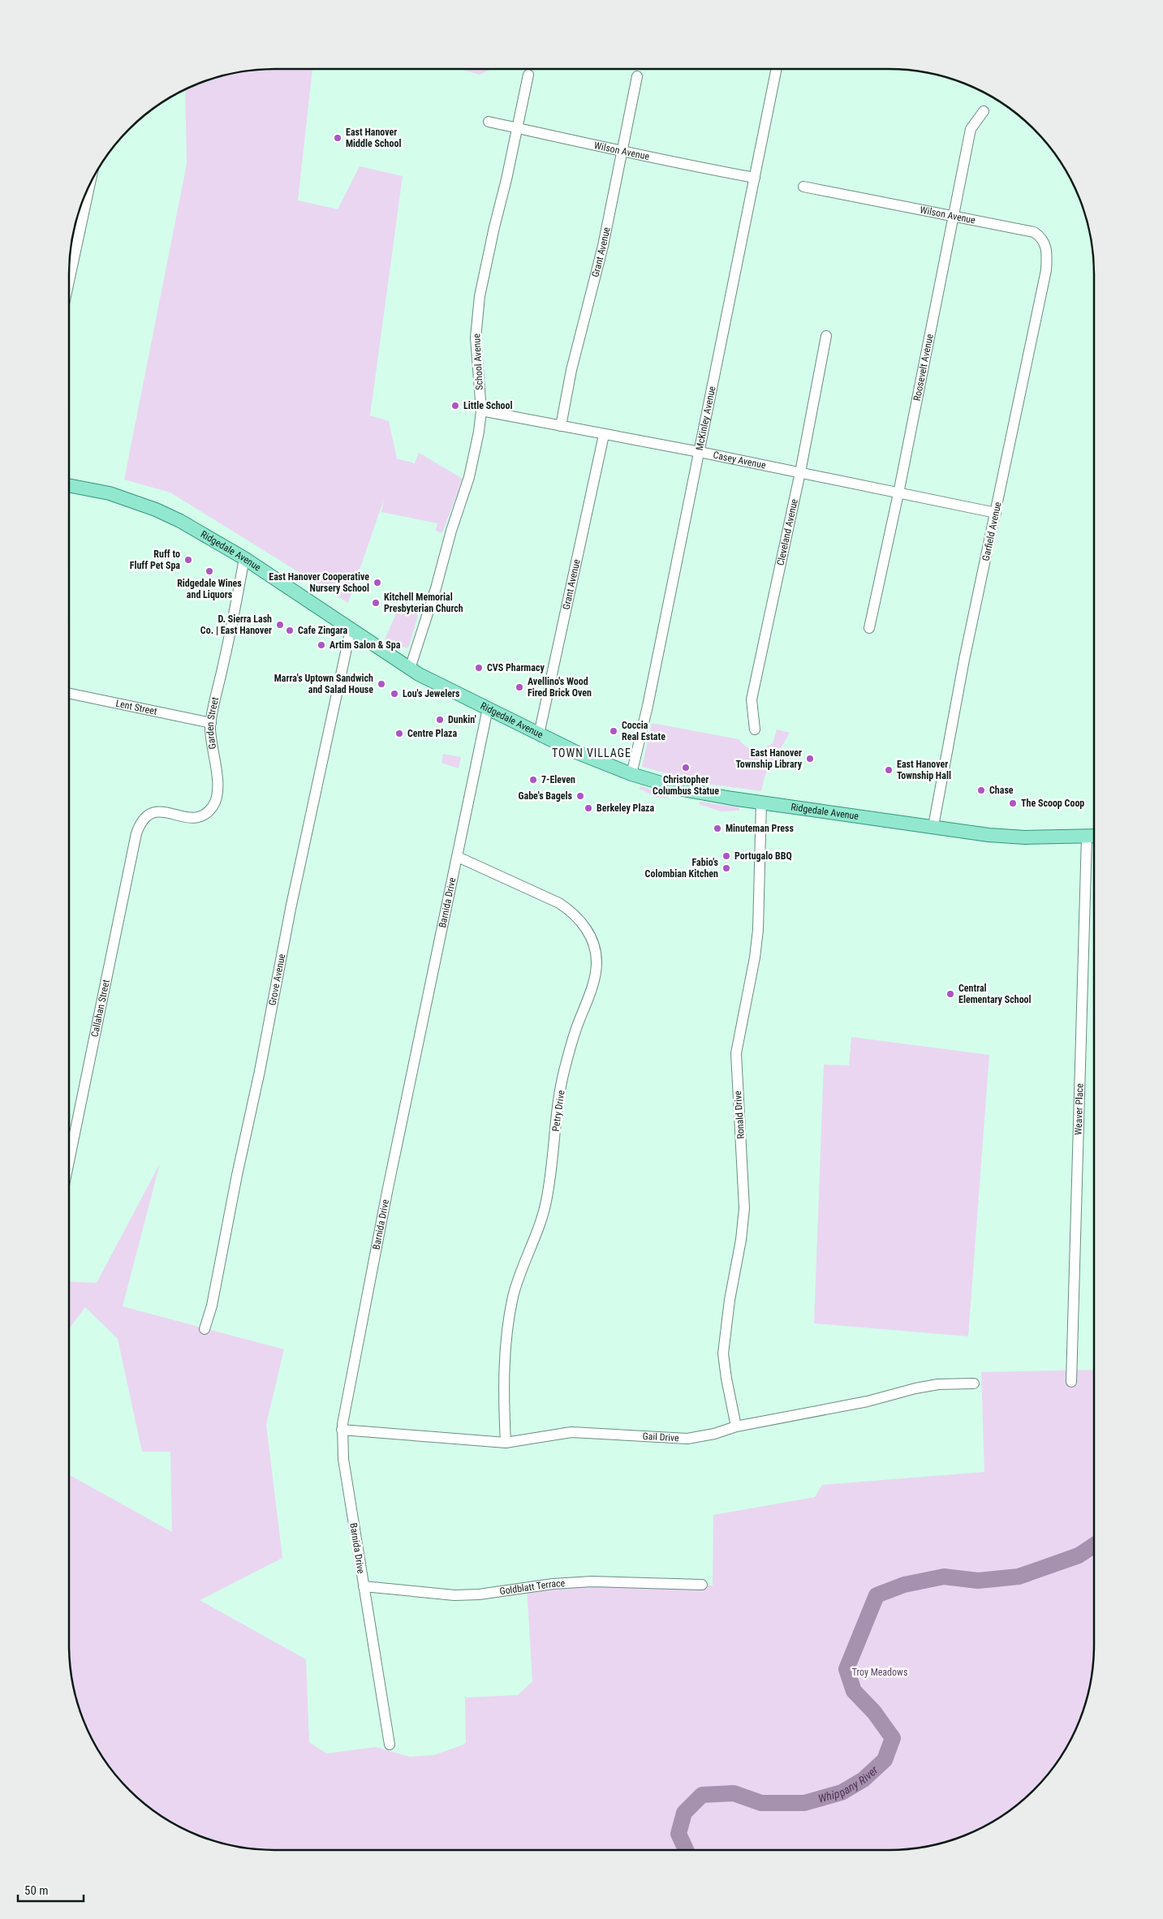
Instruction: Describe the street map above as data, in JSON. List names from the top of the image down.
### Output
{
  "streets": {
    "main road": ["Ridgedale Avenue"],
    "street": [
      "Wilson Avenue",
      "Grant Avenue",
      "School Avenue",
      "Roosevelt Avenue",
      "McKinley Avenue",
      "Casey Avenue",
      "Garfield Avenue",
      "Cleveland Avenue",
      "Lent Street",
      "Garden Street",
      "Barnida Drive",
      "Grove Avenue",
      "Callahan Street",
      "Weaver Place",
      "Petry Drive",
      "Ronald Drive",
      "Gail Drive",
      "Goldblatt Terrace"
    ]
  },
  "crossings": [
    ["Wilson Avenue", "Grant Avenue"],
    ["Wilson Avenue", "School Avenue"],
    ["Wilson Avenue", "Roosevelt Avenue"],
    ["Wilson Avenue", "McKinley Avenue"],
    ["Wilson Avenue", "Garfield Avenue"],
    ["Grant Avenue", "Casey Avenue"],
    ["Grant Avenue", "Ridgedale Avenue"],
    ["School Avenue", "Casey Avenue"],
    ["School Avenue", "Ridgedale Avenue"],
    ["Roosevelt Avenue", "Casey Avenue"],
    ["McKinley Avenue", "Casey Avenue"],
    ["McKinley Avenue", "Ridgedale Avenue"],
    ["Casey Avenue", "Garfield Avenue"],
    ["Casey Avenue", "Cleveland Avenue"],
    ["Garfield Avenue", "Ridgedale Avenue"],
    ["Ridgedale Avenue", "Garden Street"],
    ["Ridgedale Avenue", "Barnida Drive"],
    ["Ridgedale Avenue", "Grove Avenue"],
    ["Ridgedale Avenue", "Weaver Place"],
    ["Ridgedale Avenue", "Ronald Drive"],
    ["Lent Street", "Garden Street"],
    ["Garden Street", "Callahan Street"],
    ["Barnida Drive", "Petry Drive"],
    ["Barnida Drive", "Gail Drive"],
    ["Barnida Drive", "Goldblatt Terrace"],
    ["Petry Drive", "Gail Drive"],
    ["Ronald Drive", "Gail Drive"]
  ],
  "districts": ["TOWN VILLAGE"],
  "water": ["Whippany River"],
  "parks": ["Troy Meadows"],
  "places": [
    "East Hanover Middle School",
    "Little School",
    "Ruff to Fluff Pet Spa",
    "Ridgedale Wines and Liquors",
    "East Hanover Cooperative Nursery School",
    "Kitchell Memorial Presbyterian Church",
    "D. Sierra Lash Co. | East Hanover",
    "Cafe Zingara",
    "Artim Salon & Spa",
    "CVS Pharmacy",
    "Marra's Uptown Sandwich and Salad House",
    "Avellino's Wood Fired Brick Oven",
    "Lou's Jewelers",
    "Dunkin'",
    "Coccia Real Estate",
    "Centre Plaza",
    "East Hanover Township Library",
    "Christopher Columbus Statue",
    "East Hanover Township Hall",
    "7-Eleven",
    "Chase",
    "Gabe's Bagels",
    "The Scoop Coop",
    "Berkeley Plaza",
    "Minuteman Press",
    "Portugalo BBQ",
    "Fabio's Colombian Kitchen",
    "Central Elementary School"
  ],
  "scale_bar": "50 m"
}
